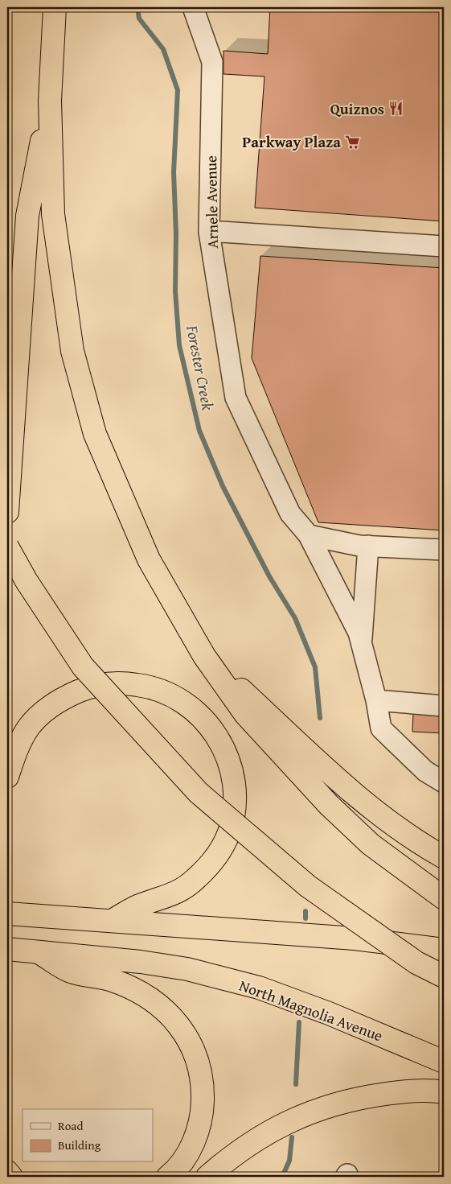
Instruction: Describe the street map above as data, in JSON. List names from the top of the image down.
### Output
{
  "streets": {
    "highway": ["North Magnolia Avenue"],
    "street": ["Arnele Avenue"]
  },
  "water": ["Forester Creek"],
  "places": {
    "restaurant": ["Quiznos"],
    "supermarket": ["Parkway Plaza"]
  },
  "legend": ["Road", "Building"]
}
